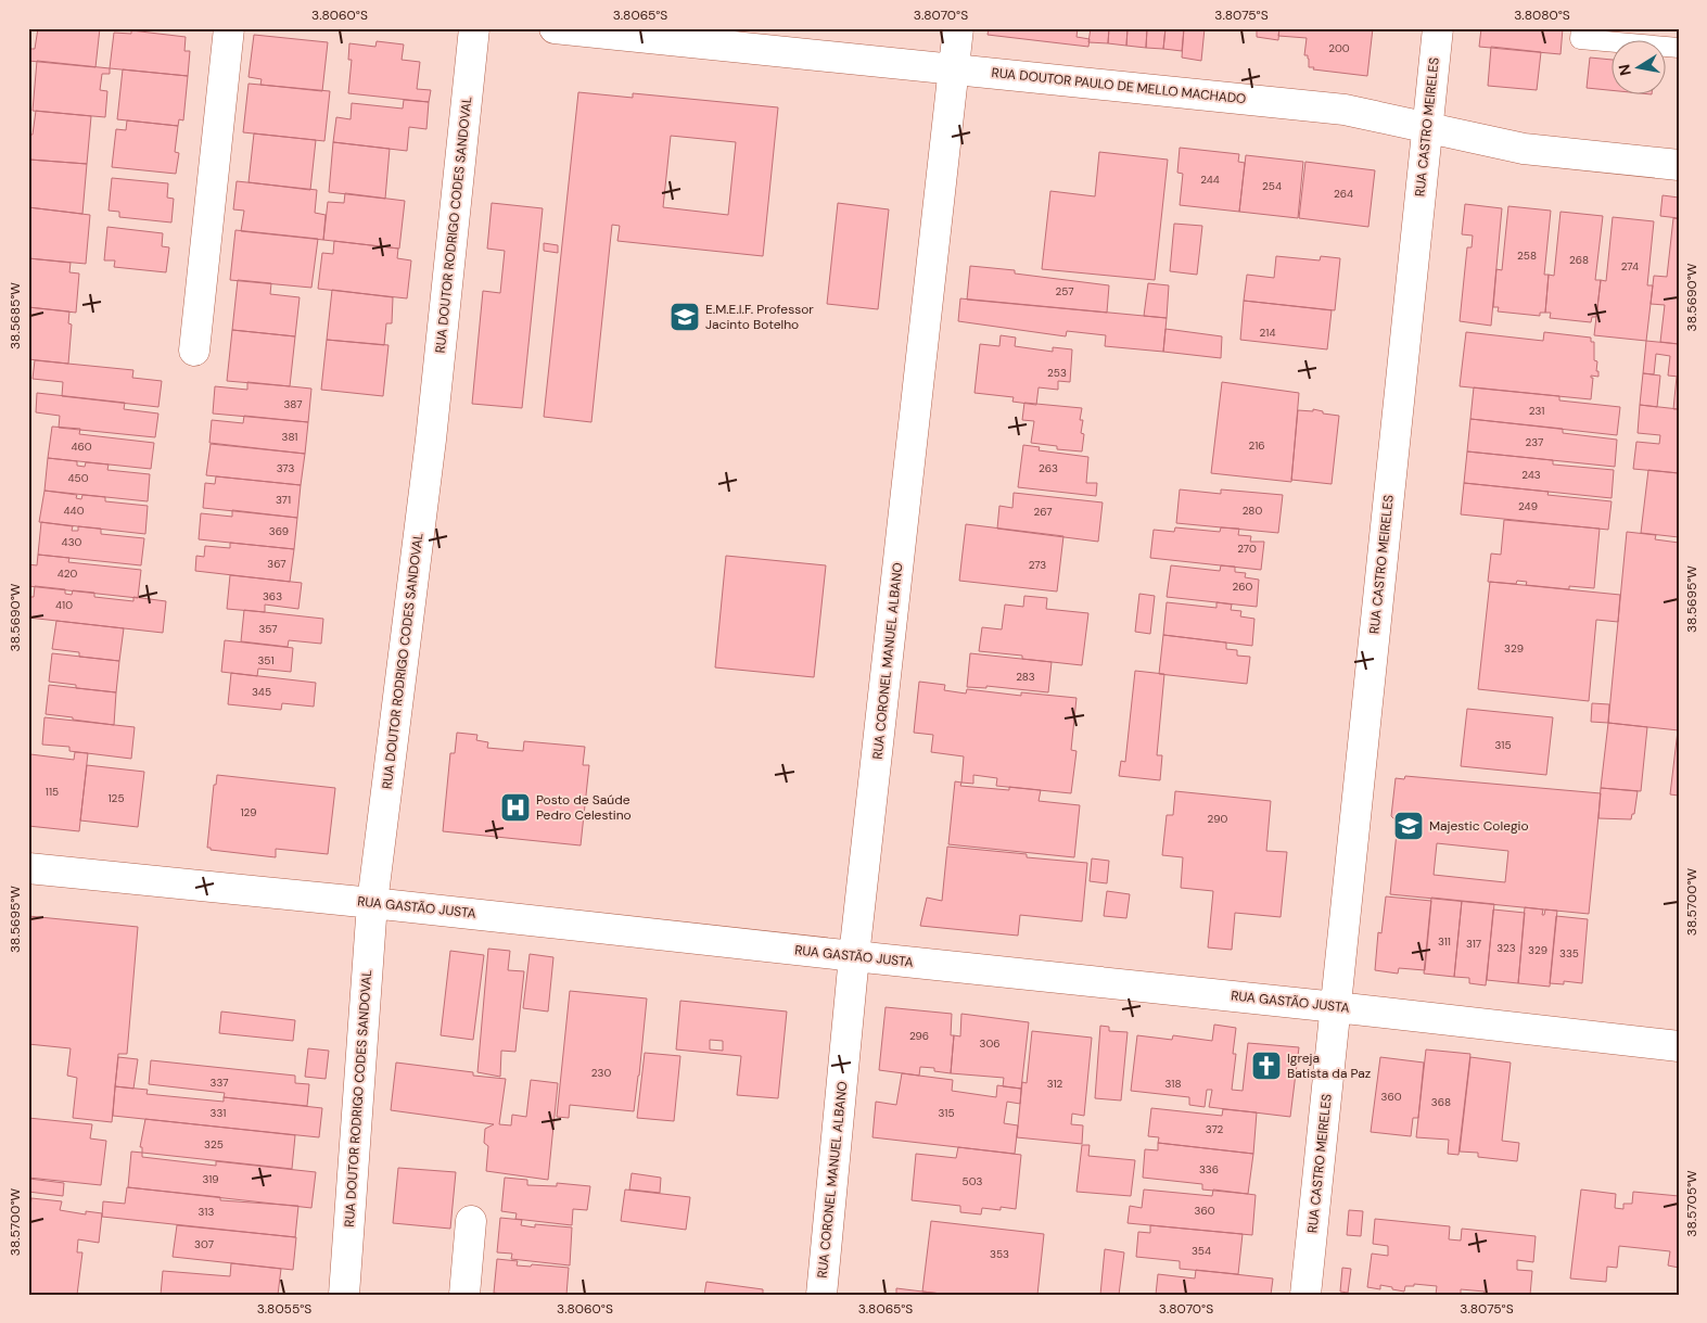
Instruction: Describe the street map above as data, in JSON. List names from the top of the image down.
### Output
{
  "streets": {
    "street": [
      "RUA DOUTOR PAULO DE MELLO MACHADO",
      "RUA CASTRO MEIRELES",
      "RUA DOUTOR RODRIGO CODES SANDOVAL",
      "RUA CORONEL MANUEL ALBANO",
      "RUA GASTÃO JUSTA"
    ]
  },
  "crossings": [
    ["RUA DOUTOR PAULO DE MELLO MACHADO", "RUA CASTRO MEIRELES"],
    ["RUA DOUTOR PAULO DE MELLO MACHADO", "RUA CORONEL MANUEL ALBANO"],
    ["RUA CASTRO MEIRELES", "RUA GASTÃO JUSTA"],
    ["RUA DOUTOR RODRIGO CODES SANDOVAL", "RUA GASTÃO JUSTA"],
    ["RUA CORONEL MANUEL ALBANO", "RUA GASTÃO JUSTA"]
  ],
  "places": {
    "school or university": ["E.M.E.I.F. Professor Jacinto Botelho", "Majestic Colegio"],
    "hospital": ["Posto de Saúde Pedro Celestino"],
    "church": ["Igreja Batista da Paz"]
  },
  "house_numbers": [
    "200",
    "244",
    "254",
    "264",
    "258",
    "268",
    "274",
    "257",
    "214",
    "253",
    "387",
    "231",
    "381",
    "237",
    "216",
    "460",
    "373",
    "263",
    "243",
    "450",
    "371",
    "249",
    "440",
    "280",
    "267",
    "369",
    "430",
    "270",
    "367",
    "273",
    "420",
    "260",
    "363",
    "410",
    "357",
    "329",
    "351",
    "283",
    "345",
    "315",
    "115",
    "125",
    "129",
    "290",
    "311",
    "317",
    "323",
    "329",
    "335",
    "296",
    "306",
    "230",
    "337",
    "312",
    "318",
    "360",
    "368",
    "331",
    "315",
    "372",
    "325",
    "336",
    "319",
    "503",
    "360",
    "313",
    "307",
    "354",
    "353"
  ],
  "north": "left",
  "coordinates": [
    "3.8060°S",
    "3.8065°S",
    "3.8070°S",
    "3.8075°S",
    "3.8080°S",
    "38.5690°W",
    "38.5685°W",
    "38.5695°W",
    "38.5700°W",
    "38.5705°W",
    "3.8055°S"
  ]
}
